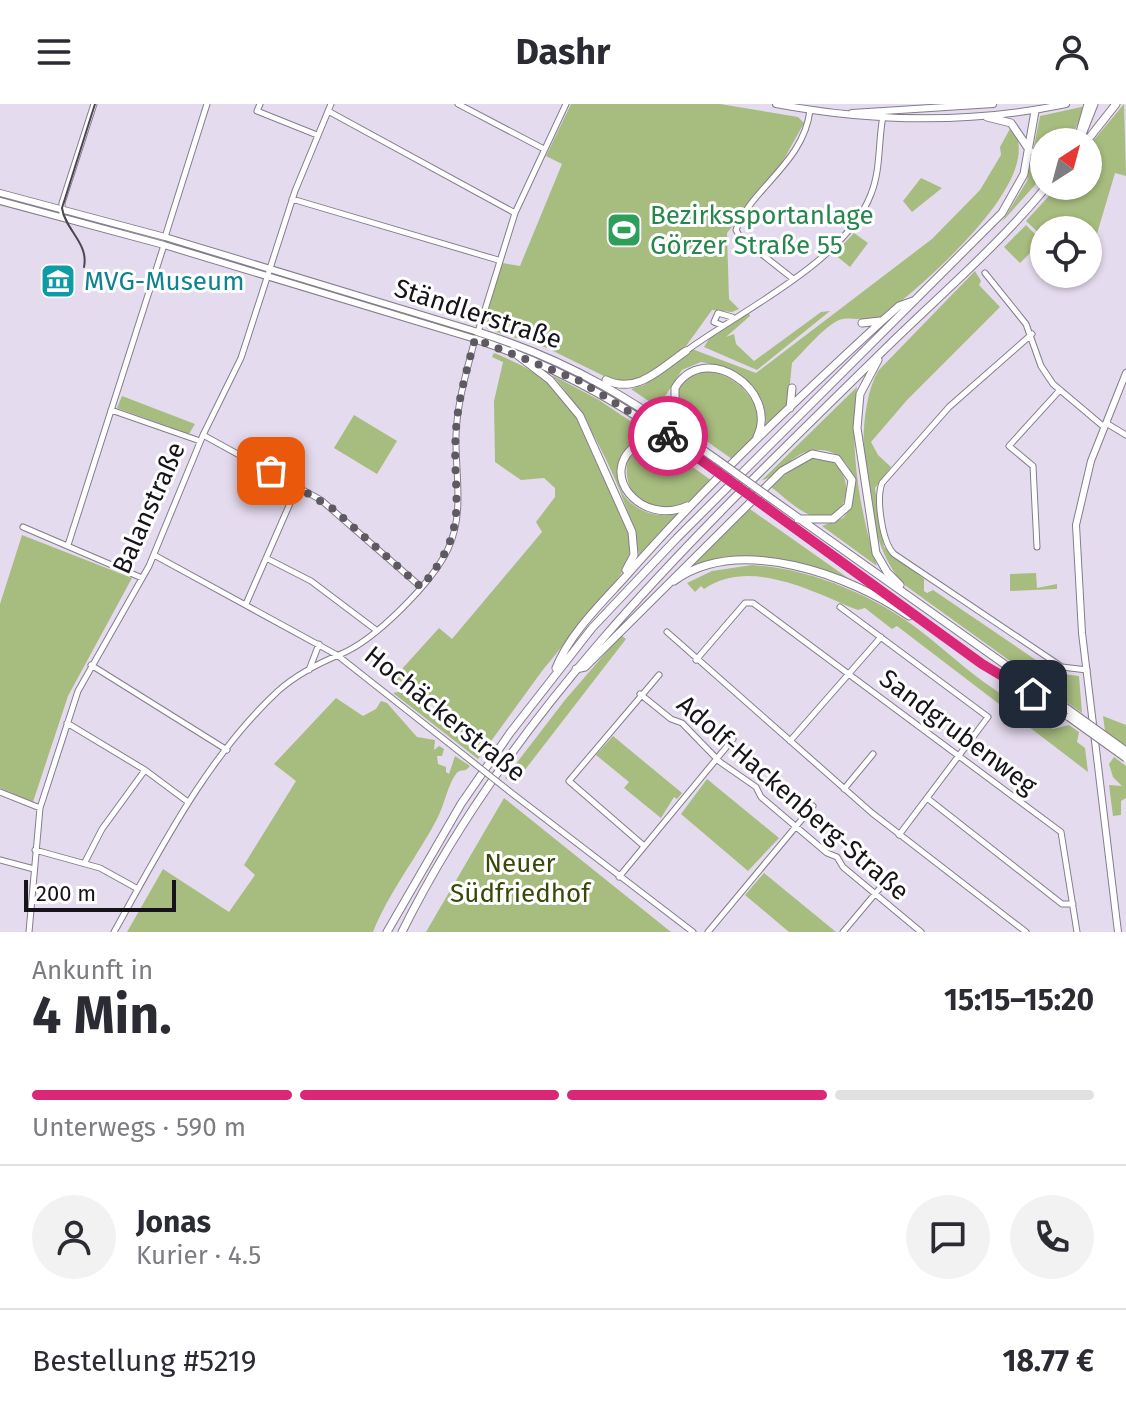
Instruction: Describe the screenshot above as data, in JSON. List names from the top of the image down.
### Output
{
  "streets": {
    "highway": ["Ständlerstraße"],
    "street": [
      "Balanstraße",
      "Hochäckerstraße",
      "Sandgrubenweg",
      "Adolf-Hackenberg-Straße"
    ]
  },
  "crossings": [
    ["Ständlerstraße", "Balanstraße"],
    ["Balanstraße", "Hochäckerstraße"]
  ],
  "parks": ["Neuer Südfriedhof"],
  "places": {
    "sports": ["Bezirkssportanlage Görzer Straße 55"],
    "museum": ["MVG-Museum"]
  },
  "scale_bar": "200 m",
  "north": "top right",
  "page": {
    "header": "Dashr",
    "scale": "200 m",
    "heading": ["4 Min.", "Ankunft in", "15:15–15:20"],
    "panel": [
      "Jonas",
      "Kurier · 4.5",
      "Bestellung #5219",
      "18.77 €"
    ],
    "bar": "Unterwegs · 590 m"
  }
}
